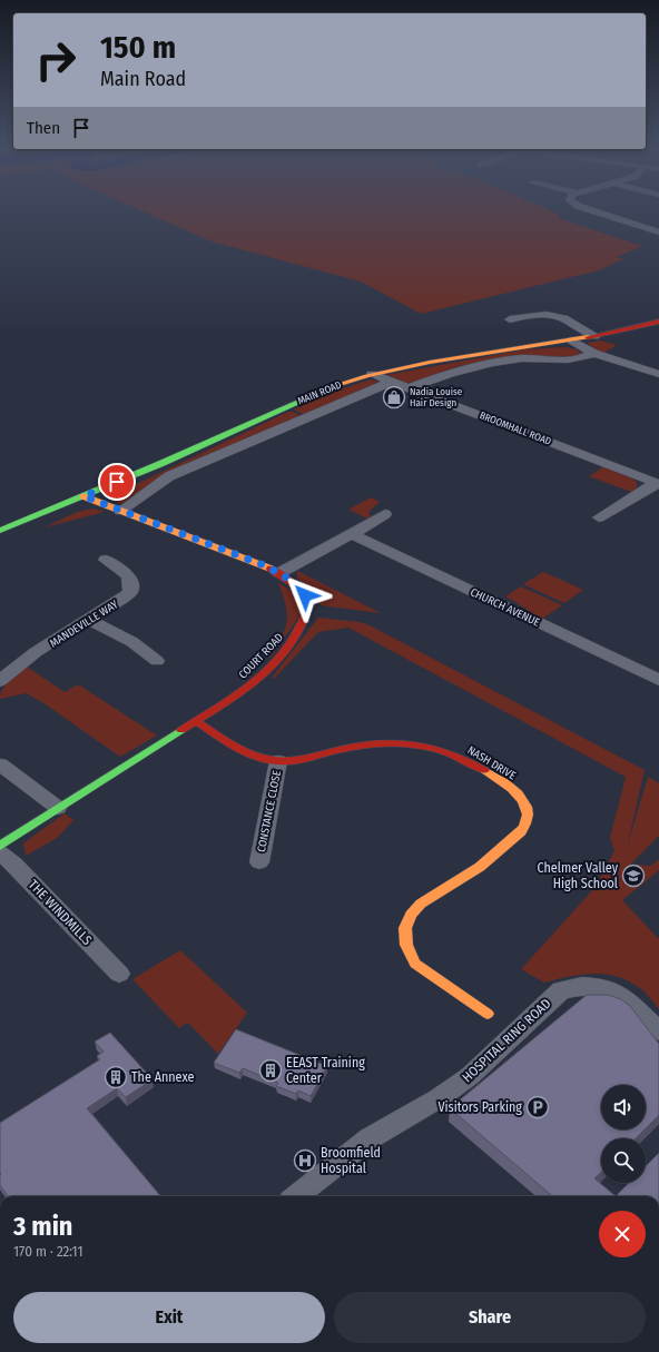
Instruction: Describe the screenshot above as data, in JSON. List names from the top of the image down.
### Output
{
  "streets": {
    "street": [
      "MAIN ROAD",
      "BROOMHALL ROAD",
      "CHURCH AVENUE",
      "MANDEVILLE WAY",
      "COURT ROAD",
      "NASH DRIVE",
      "CONSTANCE CLOSE",
      "THE WINDMILLS",
      "HOSPITAL RING ROAD"
    ]
  },
  "crossings": [
    ["MAIN ROAD", "BROOMHALL ROAD"],
    ["MAIN ROAD", "COURT ROAD"],
    ["COURT ROAD", "NASH DRIVE"],
    ["NASH DRIVE", "CONSTANCE CLOSE"]
  ],
  "places": {
    "shop": ["Nadia Louise Hair Design"],
    "school or university": ["Chelmer Valley High School"],
    "building": ["EEAST Training Center", "The Annexe"],
    "parking": ["Visitors Parking"],
    "hospital": ["Broomfield Hospital"]
  },
  "page": {
    "turn": ["150 m", "Main Road"],
    "then": "Then",
    "heading": ["3 min", "170 m · 22:11"],
    "buttons": ["Exit", "Share"]
  }
}
